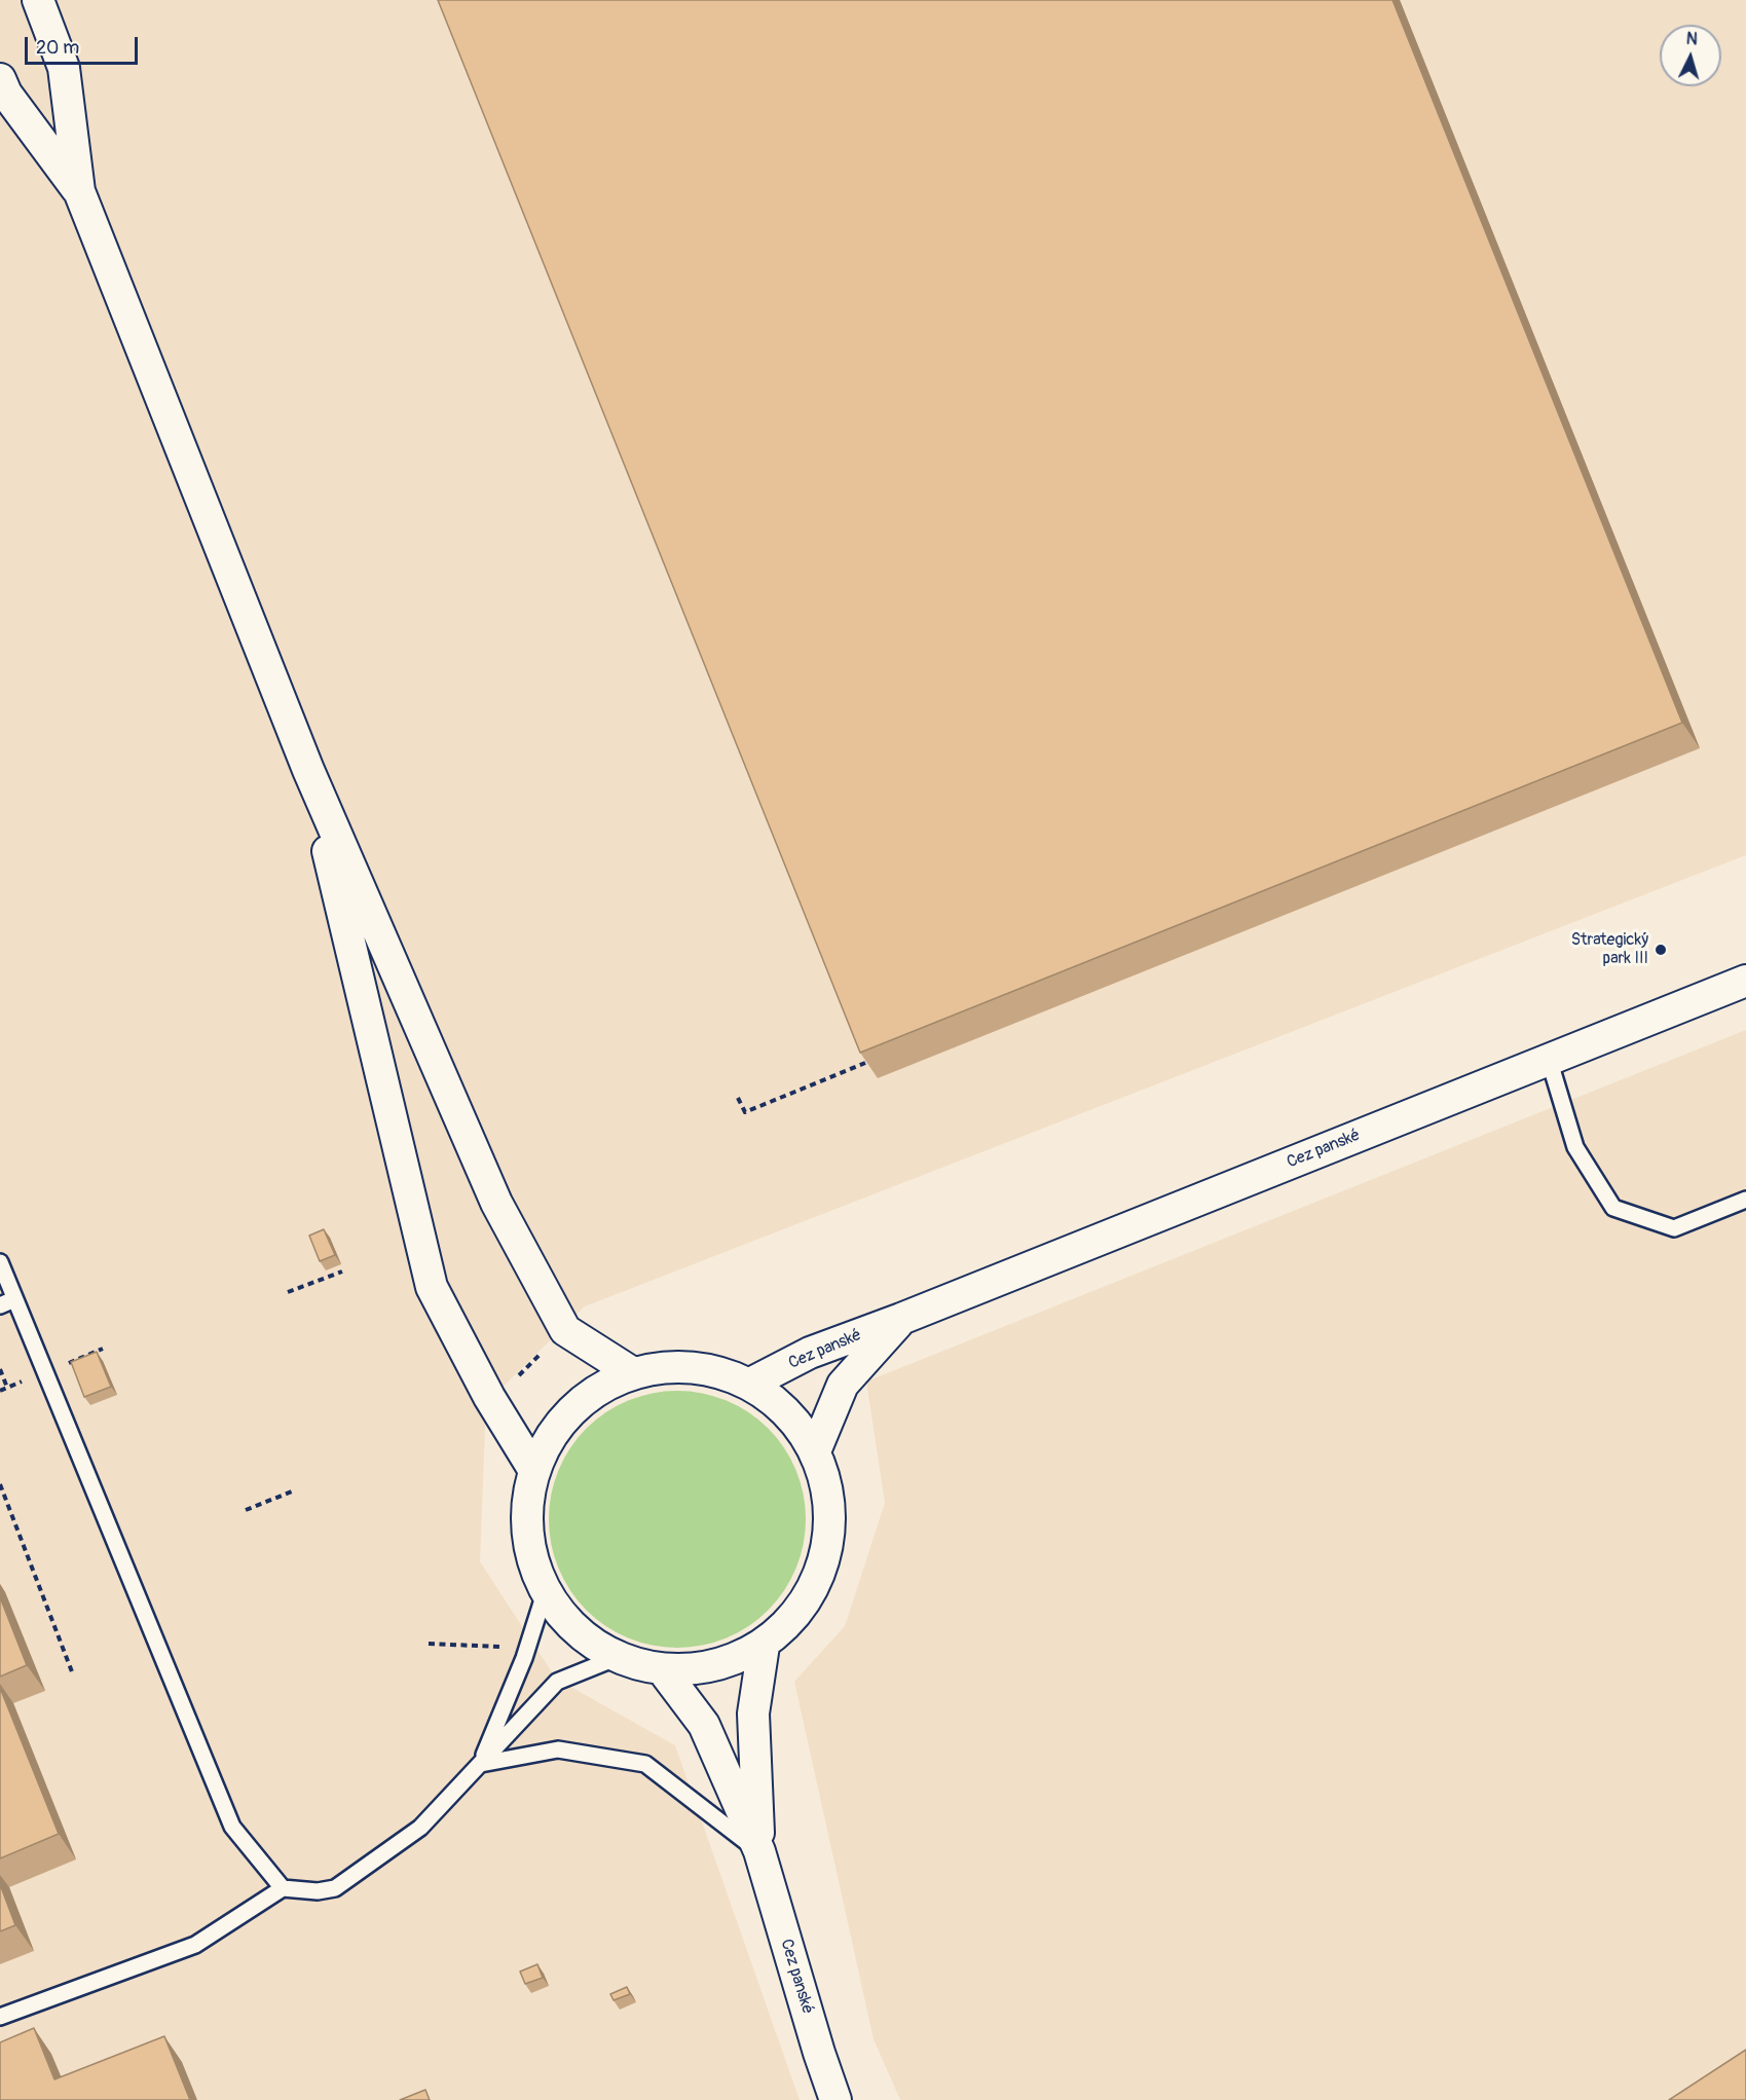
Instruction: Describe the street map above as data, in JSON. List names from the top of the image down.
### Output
{
  "streets": {
    "street": ["Cez panské"]
  },
  "places": ["Strategický park III"],
  "scale_bar": "20 m",
  "north": "top"
}
